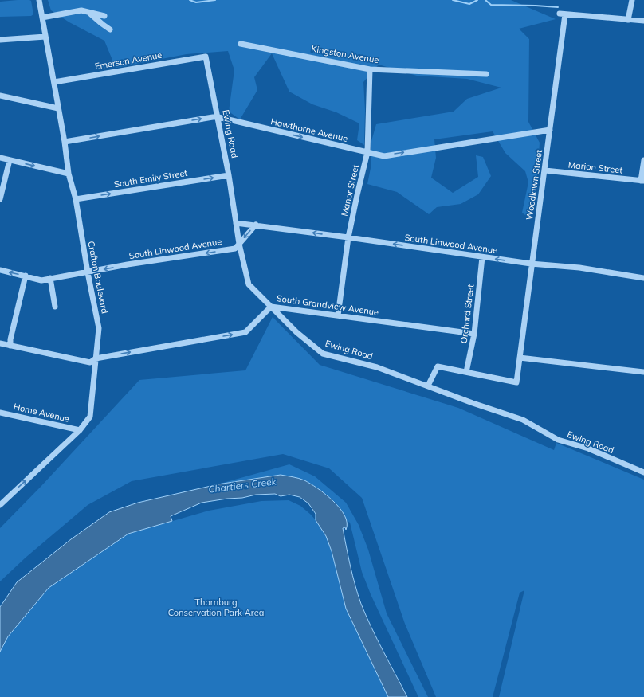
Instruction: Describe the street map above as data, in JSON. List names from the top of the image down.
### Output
{
  "streets": {
    "street": [
      "Kingston Avenue",
      "Emerson Avenue",
      "Hawthorne Avenue",
      "Ewing Road",
      "Marion Street",
      "South Emily Street",
      "Woodlawn Street",
      "Manor Street",
      "South Linwood Avenue",
      "Crafton Boulevard",
      "South Grandview Avenue",
      "Orchard Street",
      "Home Avenue"
    ]
  },
  "crossings": [
    ["Kingston Avenue", "Manor Street"],
    ["Emerson Avenue", "Ewing Road"],
    ["Emerson Avenue", "Crafton Boulevard"],
    ["Hawthorne Avenue", "Ewing Road"],
    ["Hawthorne Avenue", "Woodlawn Street"],
    ["Hawthorne Avenue", "Manor Street"],
    ["Hawthorne Avenue", "Crafton Boulevard"],
    ["Ewing Road", "South Emily Street"],
    ["Ewing Road", "South Linwood Avenue"],
    ["Ewing Road", "South Grandview Avenue"],
    ["Marion Street", "Woodlawn Street"],
    ["South Emily Street", "Crafton Boulevard"],
    ["Woodlawn Street", "South Linwood Avenue"],
    ["Manor Street", "South Linwood Avenue"],
    ["Manor Street", "South Grandview Avenue"],
    ["South Linwood Avenue", "Crafton Boulevard"],
    ["South Linwood Avenue", "Orchard Street"],
    ["Crafton Boulevard", "South Grandview Avenue"],
    ["Crafton Boulevard", "Home Avenue"],
    ["South Grandview Avenue", "Orchard Street"]
  ],
  "one_way": [
    "Hawthorne Avenue",
    "South Emily Street",
    "South Linwood Avenue",
    "South Grandview Avenue"
  ],
  "water": ["Chartiers Creek"],
  "parks": ["Thornburg Conservation Park Area"]
}
